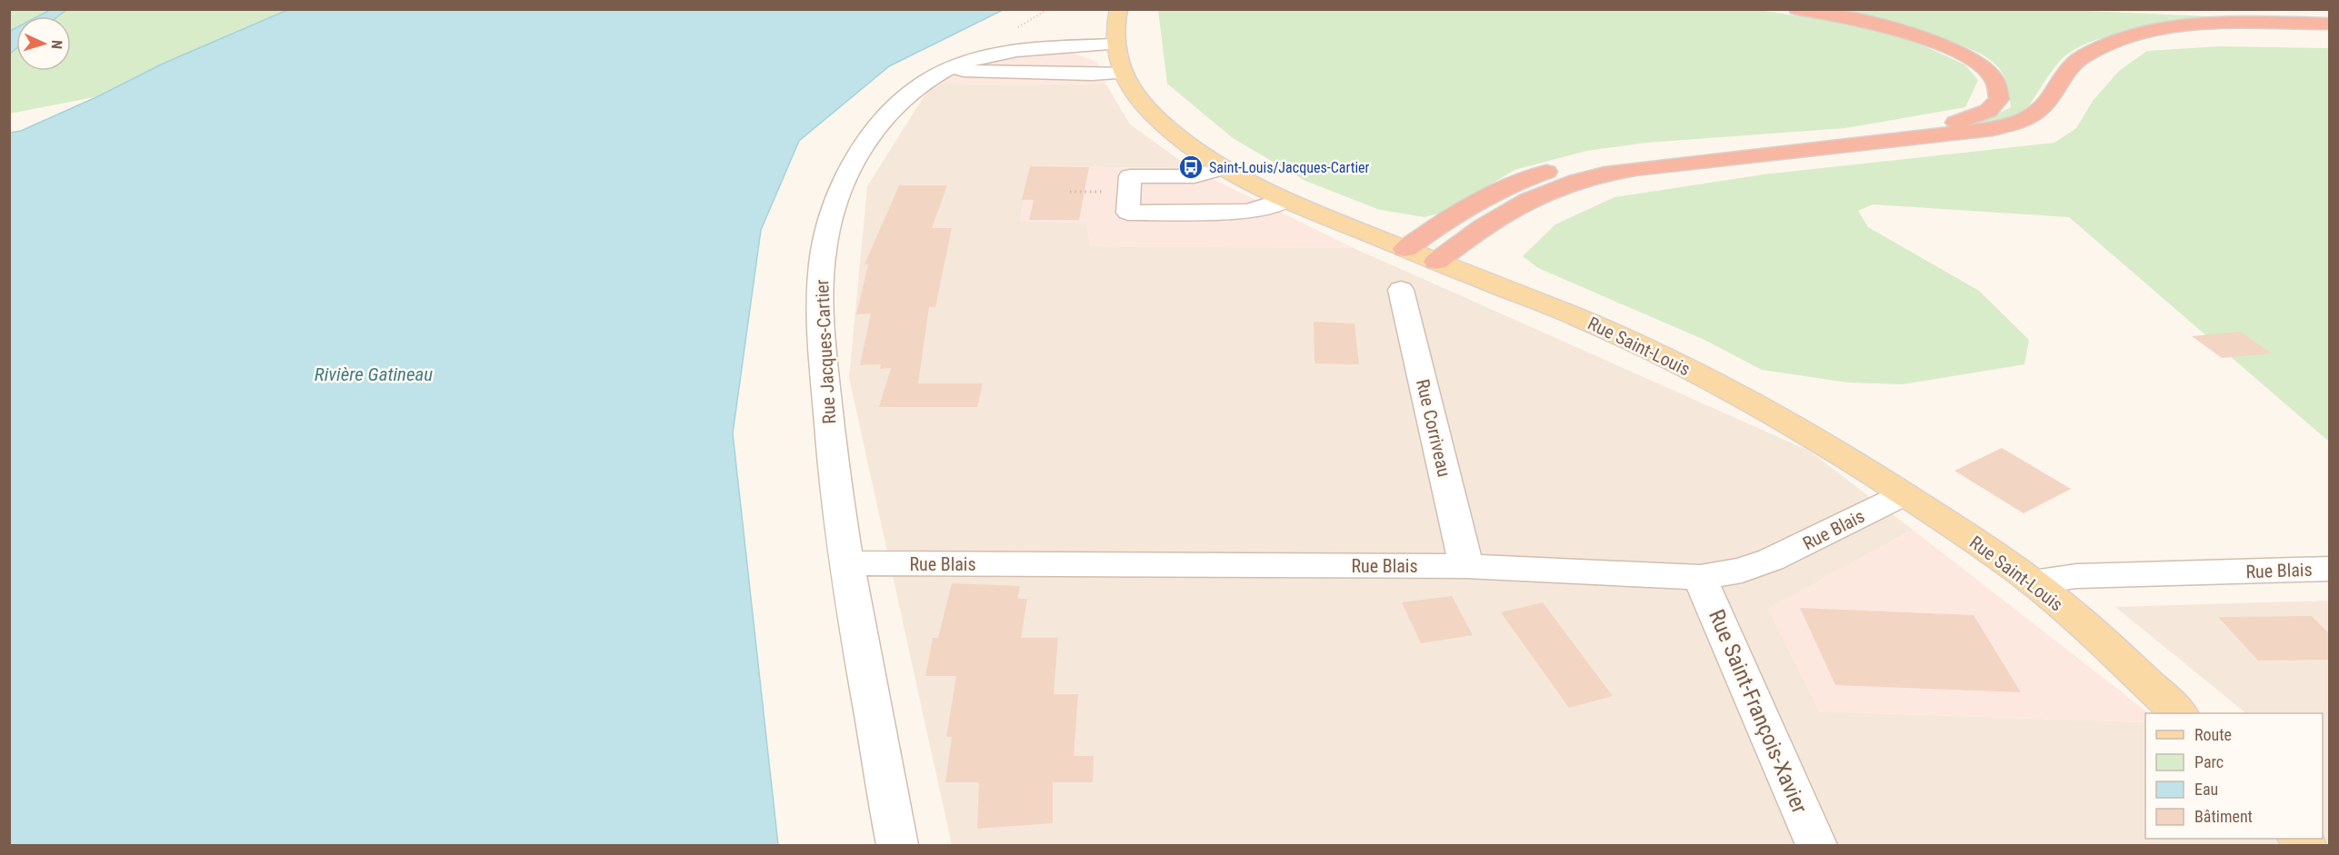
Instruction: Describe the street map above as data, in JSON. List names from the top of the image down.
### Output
{
  "streets": {
    "main road": ["Rue Saint-Louis"],
    "street": [
      "Rue Jacques-Cartier",
      "Rue Corriveau",
      "Rue Blais",
      "Rue Saint-François-Xavier"
    ]
  },
  "crossings": [
    ["Rue Saint-Louis", "Rue Jacques-Cartier"],
    ["Rue Saint-Louis", "Rue Blais"],
    ["Rue Jacques-Cartier", "Rue Blais"],
    ["Rue Corriveau", "Rue Blais"],
    ["Rue Blais", "Rue Saint-François-Xavier"]
  ],
  "water": ["Rivière Gatineau"],
  "places": {
    "bus stop": ["Saint-Louis/Jacques-Cartier"]
  },
  "legend": [
    "Route",
    "Parc",
    "Eau",
    "Bâtiment"
  ],
  "north": "right"
}
